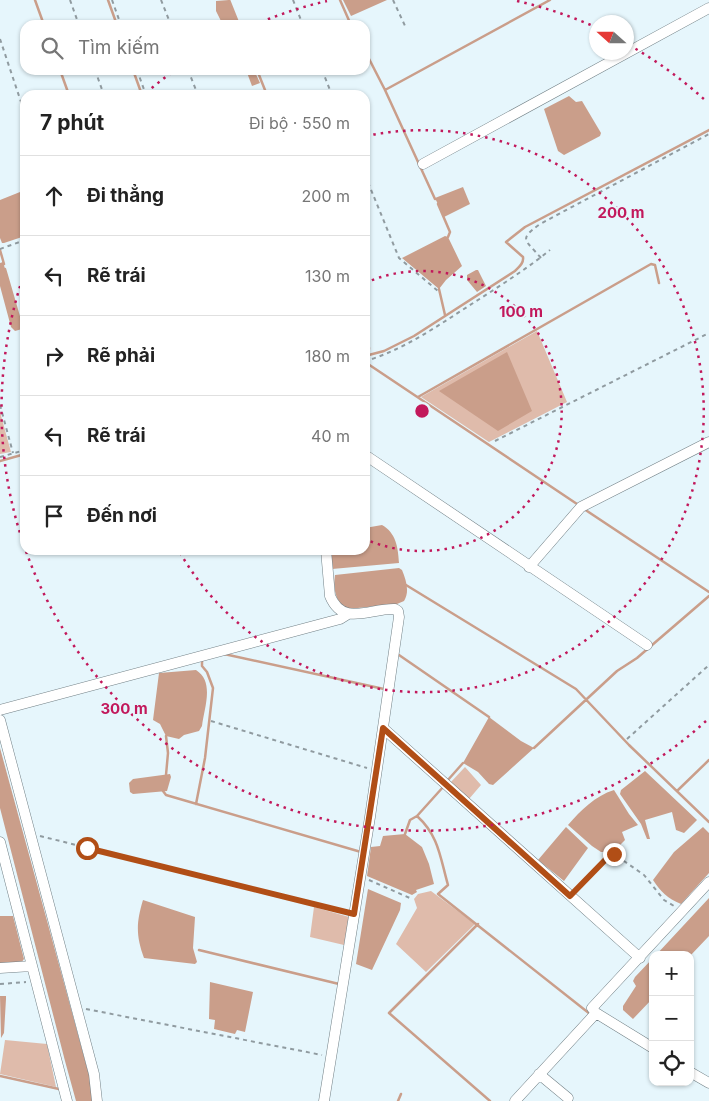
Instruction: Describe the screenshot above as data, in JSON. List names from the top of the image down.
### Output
{
  "north": "left",
  "page": {
    "search": "Tìm kiếm",
    "heading": ["7 phút", "Đi bộ · 550 m"],
    "list": [
      ["Đi thẳng", "200 m"],
      ["Rẽ trái", "130 m"],
      ["Rẽ phải", "180 m"],
      ["Rẽ trái", "40 m"],
      "Đến nơi"
    ],
    "map_buttons": ["+", "−"]
  },
  "rings": ["200 m", "100 m", "300 m"]
}
